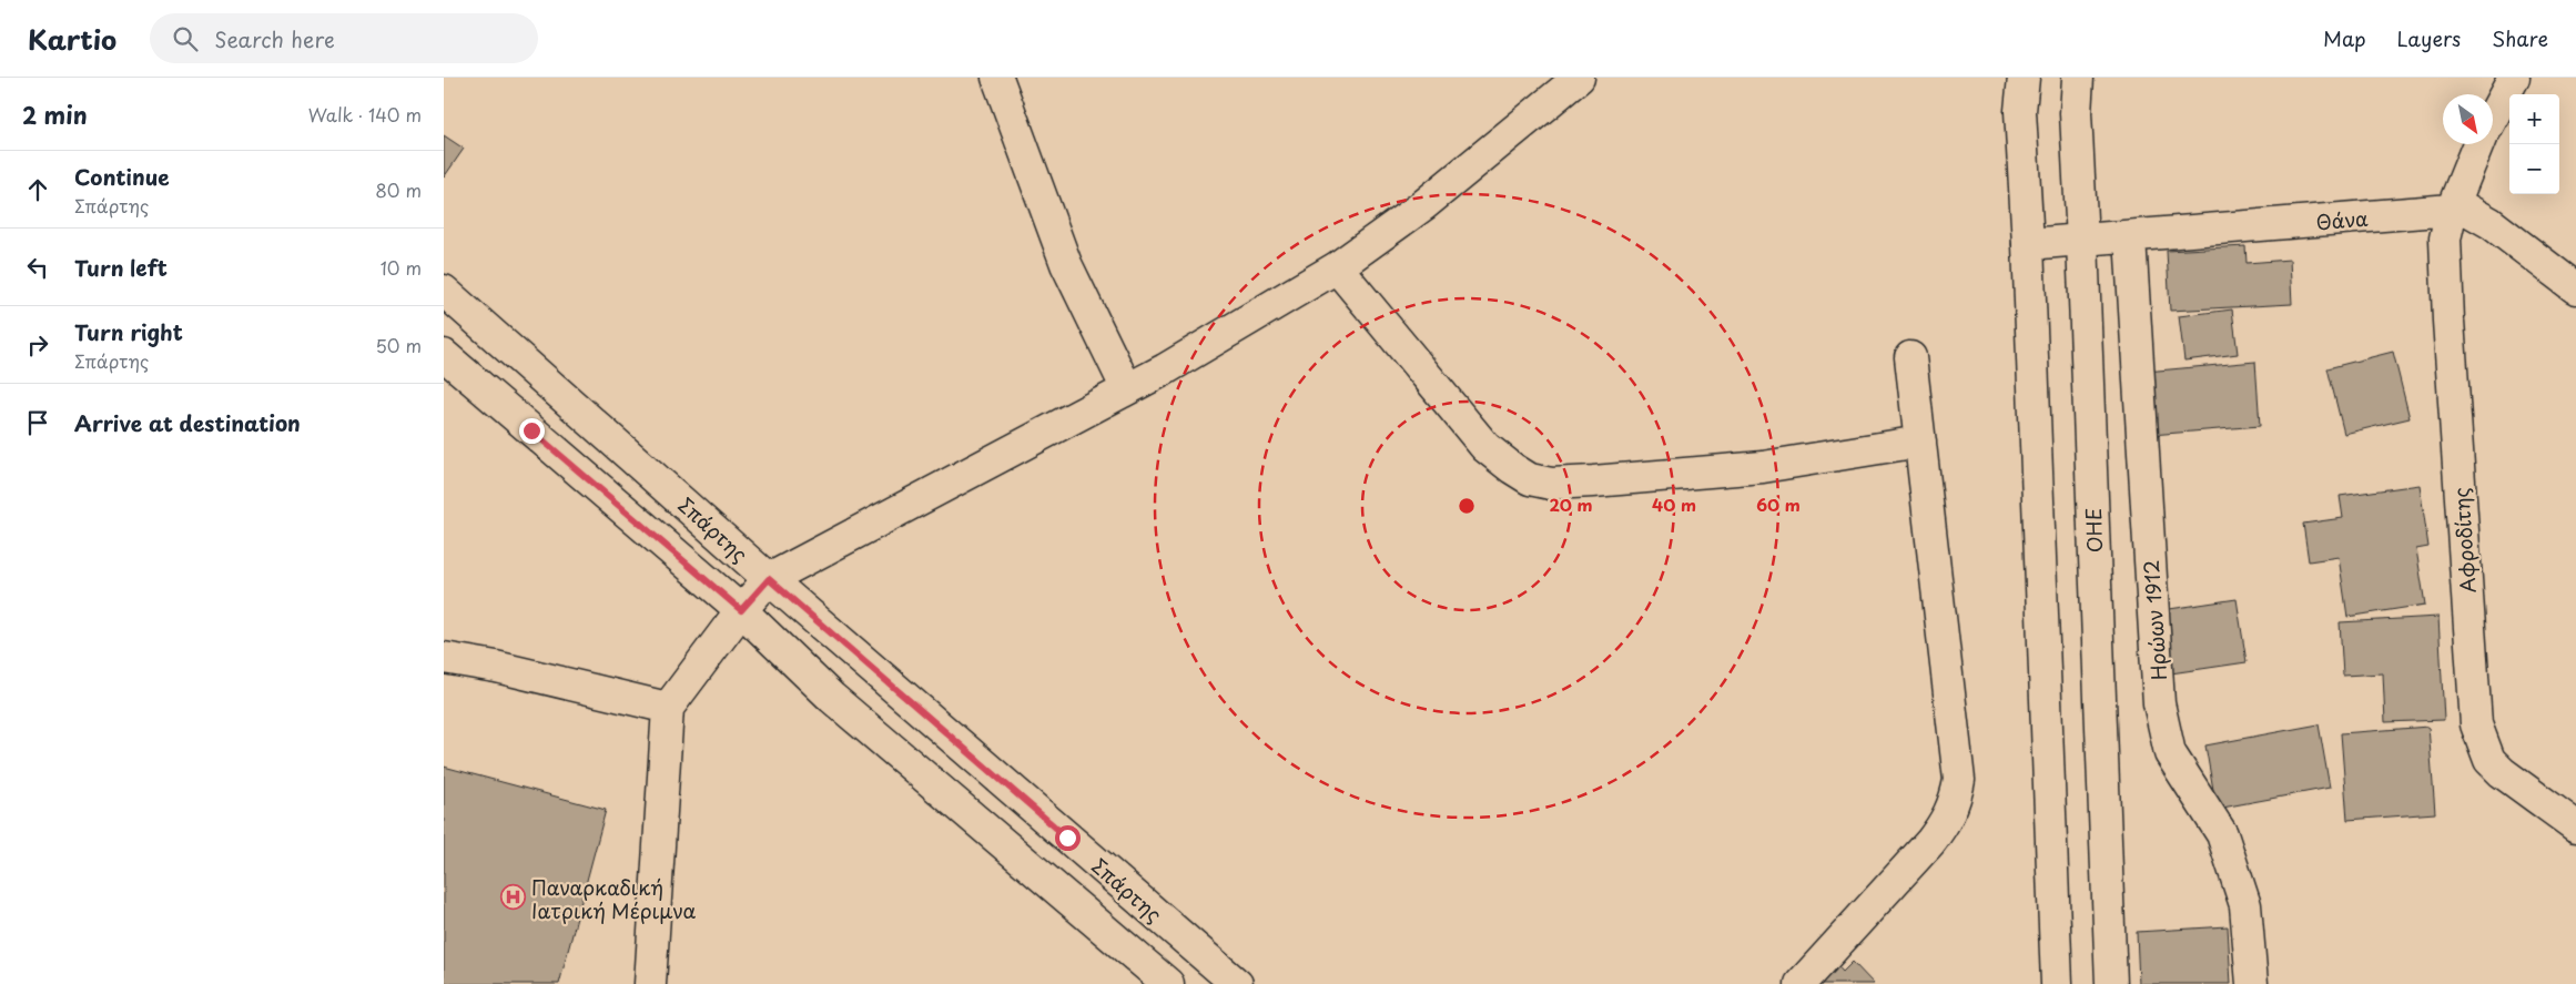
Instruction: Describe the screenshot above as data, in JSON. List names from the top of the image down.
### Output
{
  "streets": {
    "street": [
      "Θάνα",
      "Σπάρτης",
      "ΟΗΕ",
      "Αφροδίτης",
      "Ηρώων 1912"
    ]
  },
  "crossings": [
    ["Θάνα", "ΟΗΕ"],
    ["Θάνα", "Αφροδίτης"],
    ["Θάνα", "Ηρώων 1912"]
  ],
  "places": {
    "hospital": ["Παναρκαδική Ιατρική Μέριμνα"]
  },
  "north": "bottom right",
  "page": {
    "header": "Kartio",
    "search": "Search here",
    "nav": ["Map", "Layers", "Share"],
    "heading": ["2 min", "Walk · 140 m"],
    "map_buttons": ["+", "−"],
    "list": [
      ["Continue", "Σπάρτης", "80 m"],
      ["Turn left", "10 m"],
      ["Turn right", "Σπάρτης", "50 m"],
      "Arrive at destination"
    ]
  },
  "rings": ["20 m", "40 m", "60 m"]
}
